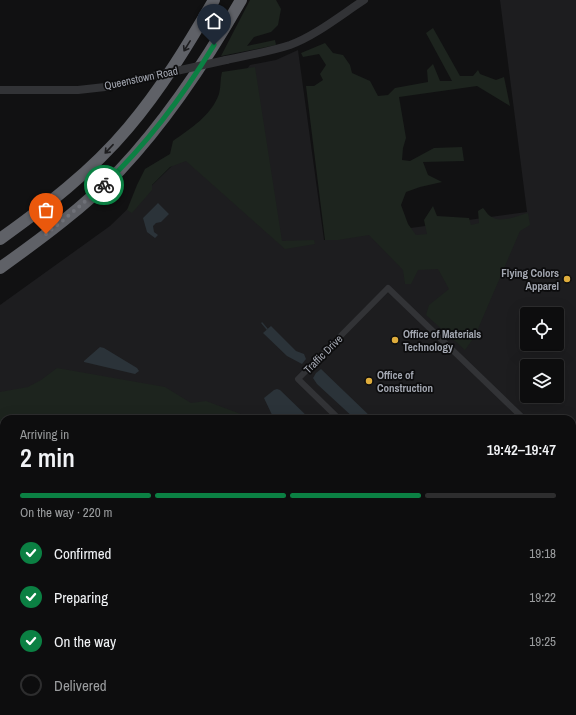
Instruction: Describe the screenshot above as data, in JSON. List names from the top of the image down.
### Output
{
  "streets": {
    "street": ["Queenstown Road", "Traffic Drive"]
  },
  "places": ["Flying Colors Apparel", "Office of Materials Technology", "Office of Construction"],
  "page": {
    "heading": ["2 min", "Arriving in", "19:42–19:47"],
    "bar": "On the way · 220 m",
    "list": [
      ["Confirmed", "19:18"],
      ["Preparing", "19:22"],
      ["On the way", "19:25"],
      "Delivered"
    ]
  }
}
